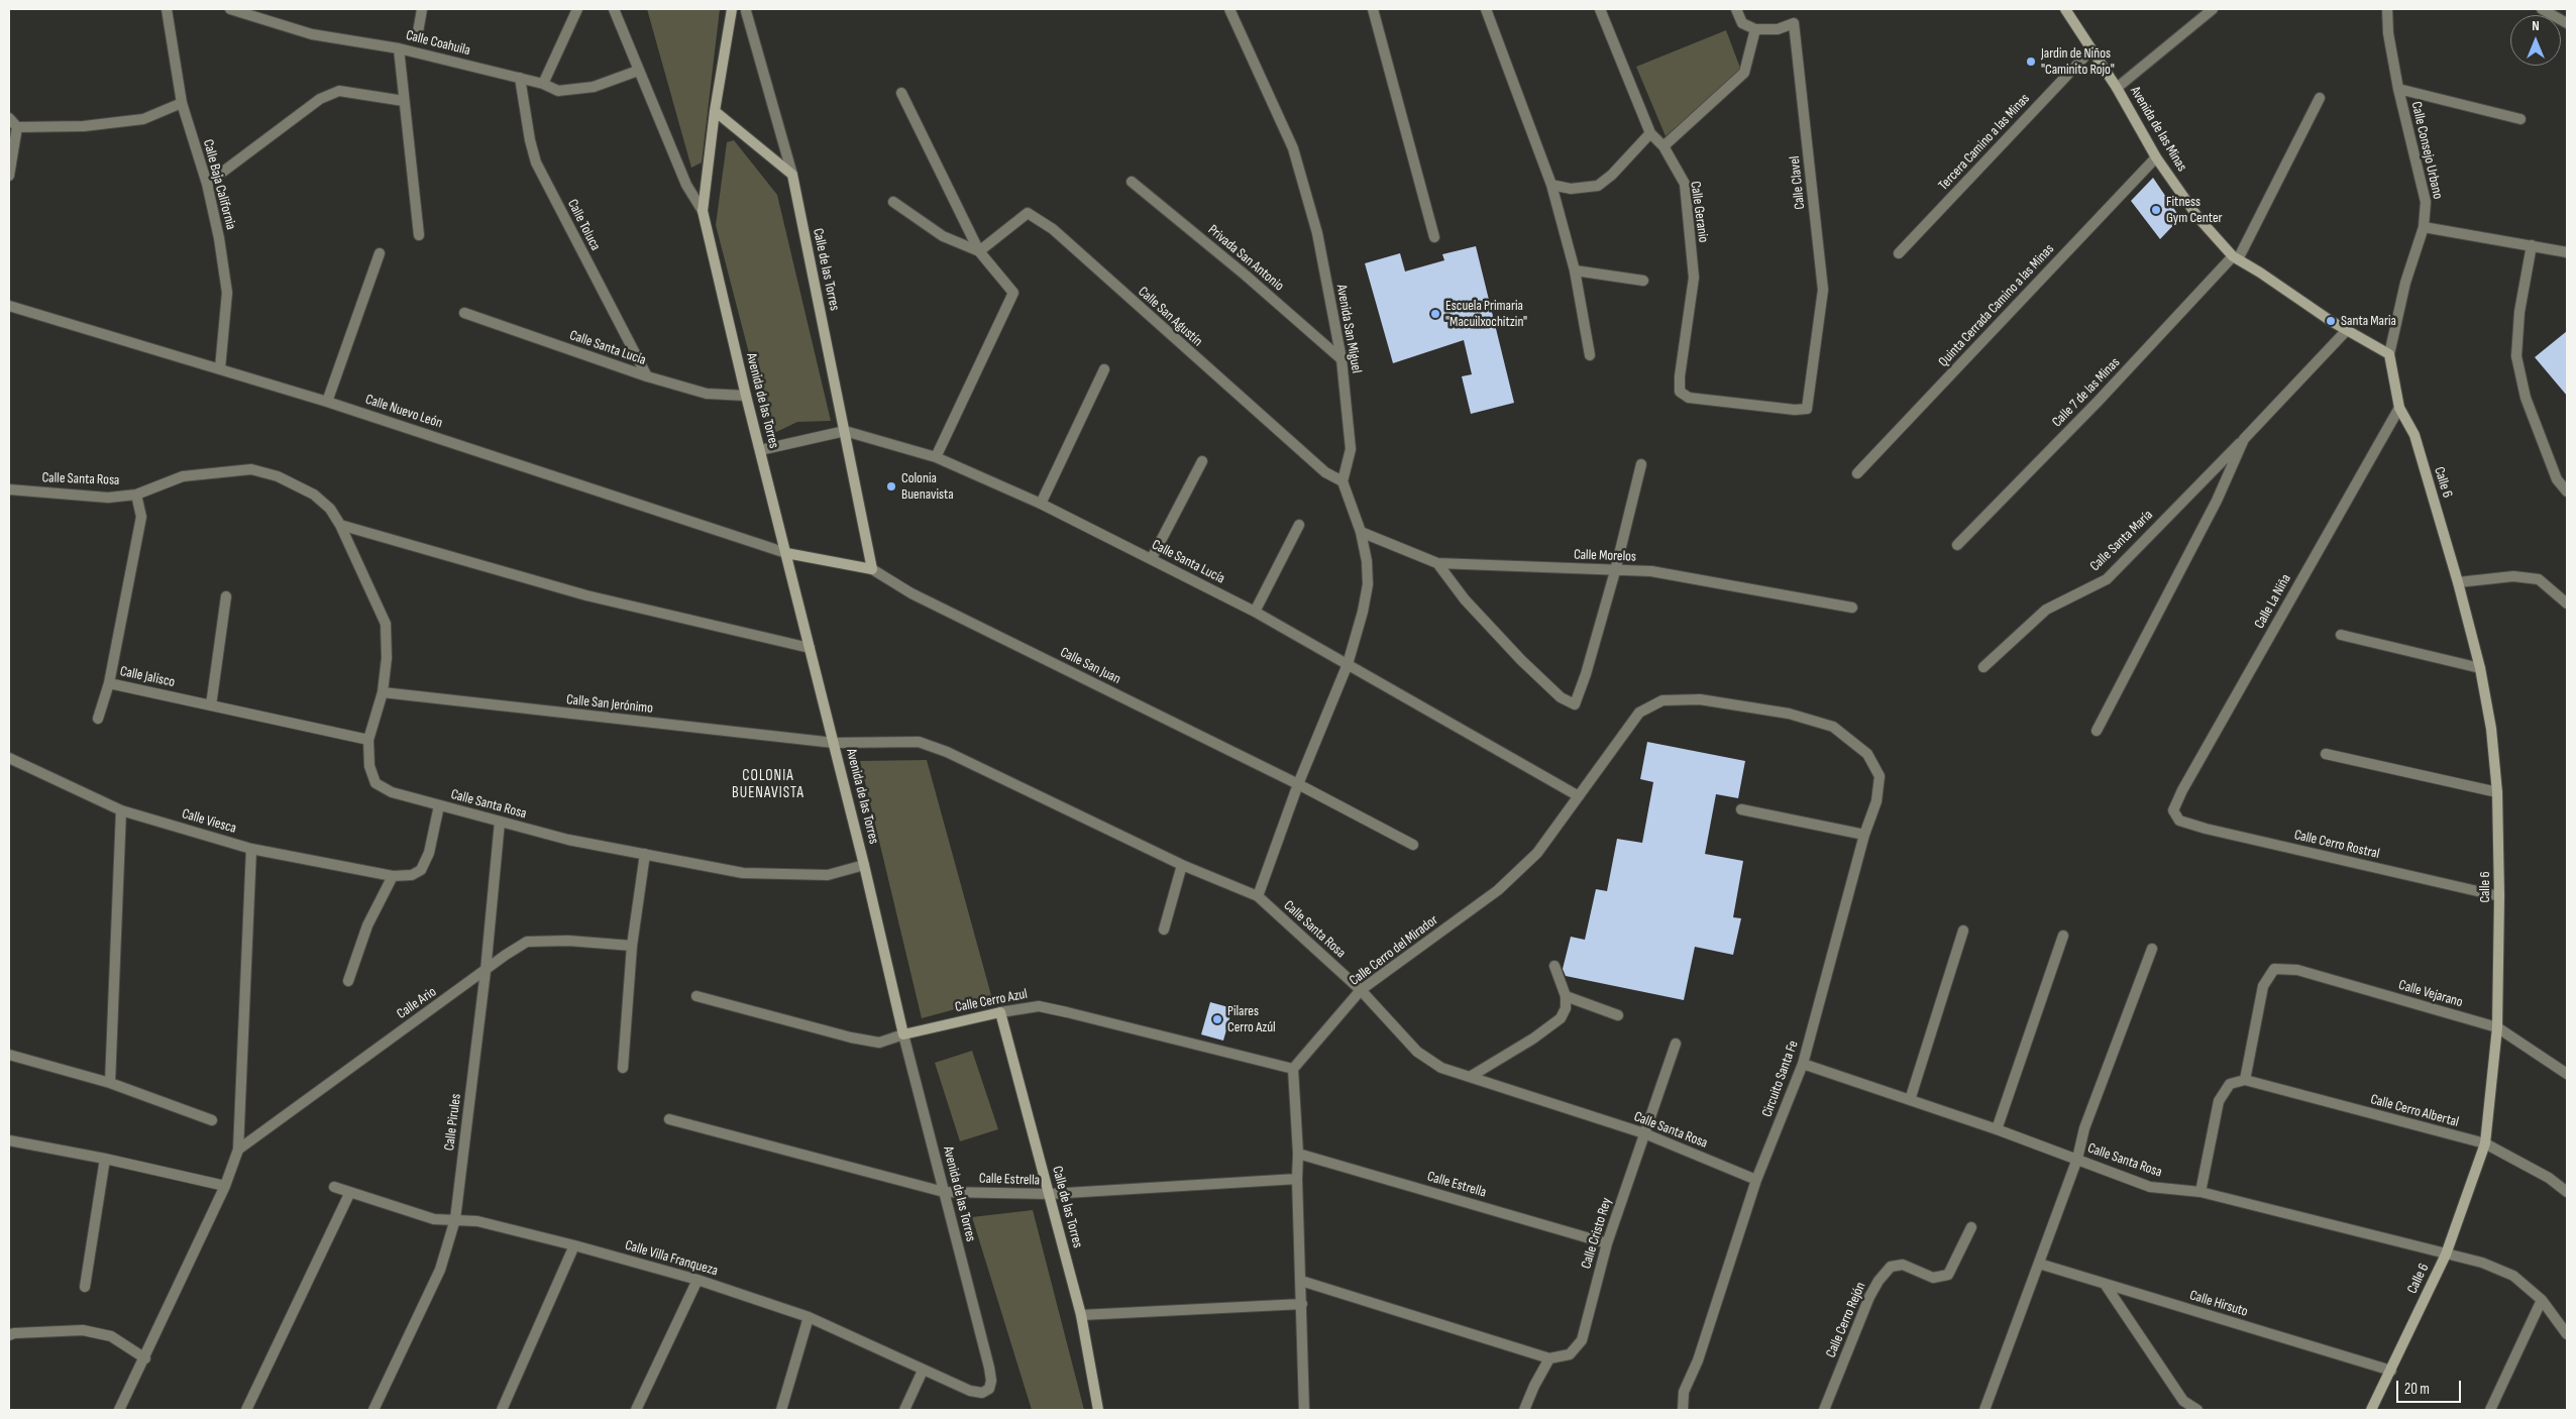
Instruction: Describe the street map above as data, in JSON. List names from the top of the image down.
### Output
{
  "streets": {
    "street": [
      "Calle Coahuila",
      "Avenida de las Minas",
      "Tercera Camino a las Minas",
      "Calle Consejo Urbano",
      "Calle Clavel",
      "Calle Baja California",
      "Calle Geranio",
      "Calle Toluca",
      "Privada San Antonio",
      "Calle de las Torres",
      "Quinta Cerrada Camino a las Minas",
      "Calle San Agustín",
      "Avenida San Miguel",
      "Calle Santa Lucía",
      "Calle 7 de las Minas",
      "Avenida de las Torres",
      "Calle Nuevo León",
      "Calle Santa Rosa",
      "Calle 6",
      "Calle Santa María",
      "Calle Morelos",
      "Calle La Niña",
      "Calle San Juan",
      "Calle Jalisco",
      "Calle San Jerónimo",
      "Calle Viesca",
      "Calle Cerro Rostral",
      "Calle Cerro del Mirador",
      "Calle Vejarano",
      "Calle Cerro Azul",
      "Calle Ario",
      "Circuito Santa Fe",
      "Calle Cerro Albertal",
      "Calle Pirules",
      "Calle Estrella",
      "Calle Cristo Rey",
      "Calle Villa Franqueza",
      "Calle Hirsuto",
      "Calle Cerro Rejón"
    ]
  },
  "crossings": [
    ["Calle Coahuila", "Calle Toluca"],
    ["Calle Coahuila", "Avenida de las Torres"],
    ["Avenida de las Minas", "Tercera Camino a las Minas"],
    ["Avenida de las Minas", "Calle Consejo Urbano"],
    ["Avenida de las Minas", "Quinta Cerrada Camino a las Minas"],
    ["Avenida de las Minas", "Calle 7 de las Minas"],
    ["Avenida de las Minas", "Calle 6"],
    ["Avenida de las Minas", "Calle Santa María"],
    ["Calle Consejo Urbano", "Calle 6"],
    ["Calle Clavel", "Calle Geranio"],
    ["Calle Baja California", "Calle Nuevo León"],
    ["Calle Toluca", "Calle Santa Lucía"],
    ["Privada San Antonio", "Avenida San Miguel"],
    ["Calle de las Torres", "Calle Santa Lucía"],
    ["Calle de las Torres", "Calle San Juan"],
    ["Calle de las Torres", "Calle Cerro Azul"],
    ["Calle de las Torres", "Calle Estrella"],
    ["Calle San Agustín", "Avenida San Miguel"],
    ["Calle Santa Lucía", "Avenida de las Torres"],
    ["Calle Santa Lucía", "Calle Cerro del Mirador"],
    ["Avenida de las Torres", "Calle Nuevo León"],
    ["Avenida de las Torres", "Calle Santa Rosa"],
    ["Avenida de las Torres", "Calle San Jerónimo"],
    ["Avenida de las Torres", "Calle Cerro Azul"],
    ["Avenida de las Torres", "Calle Estrella"],
    ["Avenida de las Torres", "Calle Villa Franqueza"],
    ["Calle Santa Rosa", "Calle 6"],
    ["Calle Santa Rosa", "Calle Jalisco"],
    ["Calle Santa Rosa", "Calle San Jerónimo"],
    ["Calle Santa Rosa", "Calle Viesca"],
    ["Calle Santa Rosa", "Calle Cerro del Mirador"],
    ["Calle Santa Rosa", "Circuito Santa Fe"],
    ["Calle Santa Rosa", "Calle Pirules"],
    ["Calle Santa Rosa", "Calle Cristo Rey"],
    ["Calle 6", "Calle La Niña"],
    ["Calle 6", "Calle Cerro Rostral"],
    ["Calle 6", "Calle Vejarano"],
    ["Calle 6", "Calle Cerro Albertal"],
    ["Calle 6", "Calle Hirsuto"],
    ["Calle La Niña", "Calle Cerro Rostral"],
    ["Calle Cerro del Mirador", "Calle Cerro Azul"],
    ["Calle Cerro del Mirador", "Circuito Santa Fe"],
    ["Calle Vejarano", "Calle Cerro Albertal"],
    ["Calle Ario", "Calle Pirules"],
    ["Calle Pirules", "Calle Villa Franqueza"],
    ["Calle Estrella", "Calle Cristo Rey"]
  ],
  "districts": ["COLONIA BUENAVISTA"],
  "places": [
    "Jardin de Niños \"Caminito Rojo\"",
    "Fitness Gym Center",
    "Escuela Primaria \"Macuilxochitzin\"",
    "Santa Maria",
    "Colonia Buenavista",
    "Pilares Cerro Azúl"
  ],
  "scale_bar": "20 m",
  "north": "top"
}
